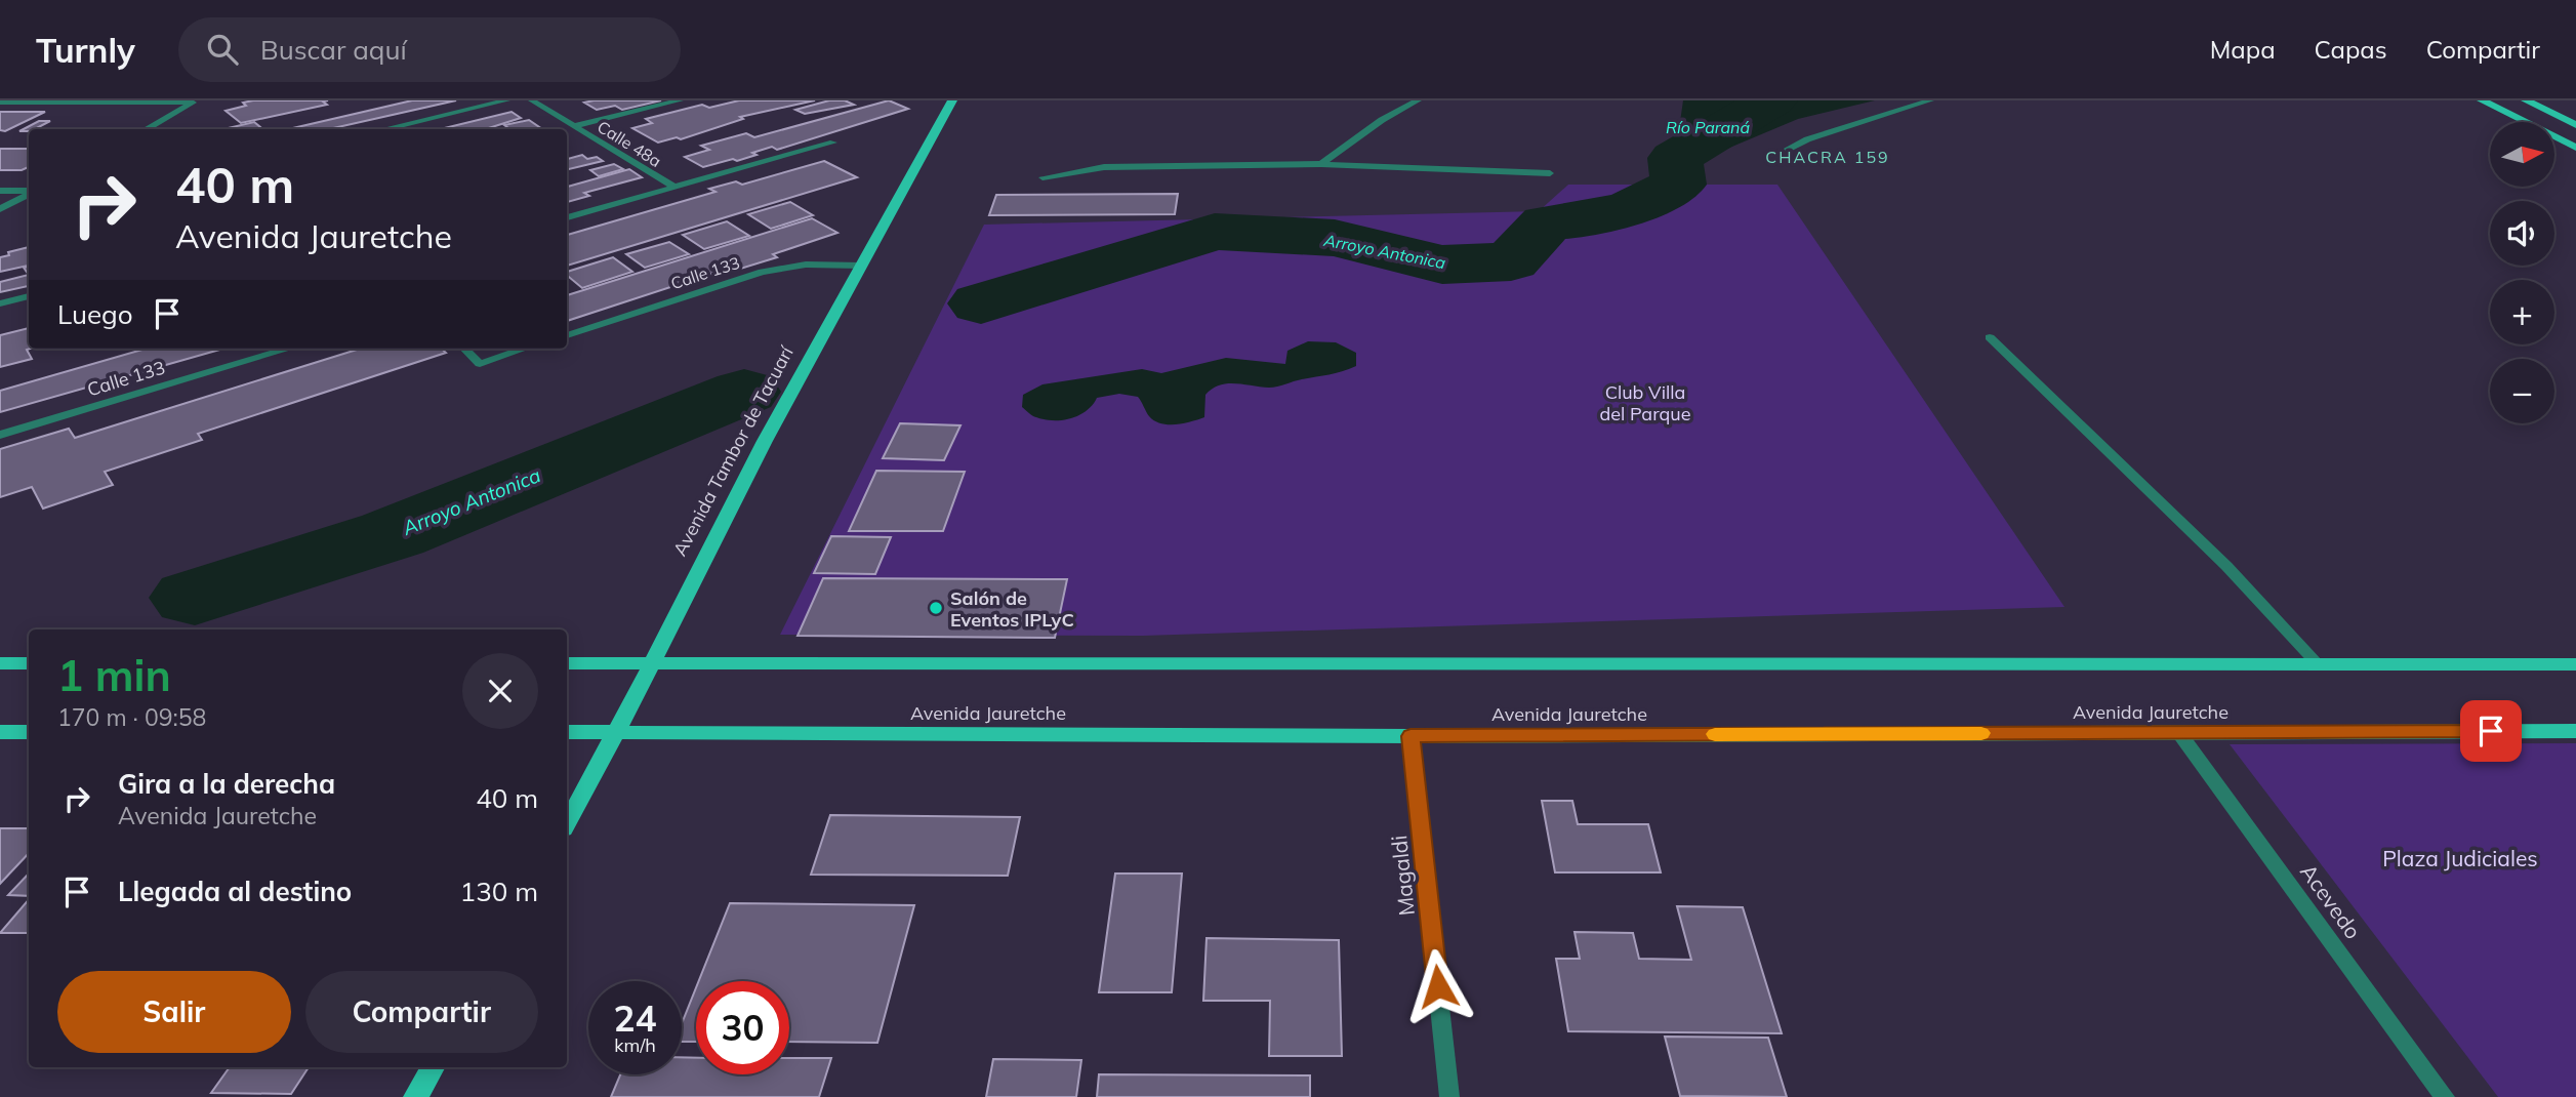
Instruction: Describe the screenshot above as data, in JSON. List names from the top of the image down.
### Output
{
  "streets": {
    "main road": ["Avenida Tambor de Tacuarí", "Avenida Jauretche"],
    "street": [
      "Calle 48a",
      "Calle 133",
      "Magaldi",
      "Acevedo"
    ]
  },
  "crossings": [
    ["Calle 133", "Avenida Tambor de Tacuarí"],
    ["Avenida Tambor de Tacuarí", "Avenida Jauretche"],
    ["Avenida Jauretche", "Magaldi"],
    ["Avenida Jauretche", "Acevedo"]
  ],
  "districts": ["CHACRA 159"],
  "water": ["Río Paraná", "Arroyo Antonica"],
  "parks": ["Club Villa del Parque", "Plaza Judiciales"],
  "places": ["Salón de Eventos IPLyC"],
  "north": "right",
  "page": {
    "header": "Turnly",
    "search": "Buscar aquí",
    "nav": ["Mapa", "Capas", "Compartir"],
    "map_buttons": ["+", "−"],
    "turn": ["40 m", "Avenida Jauretche"],
    "then": "Luego",
    "heading": ["1 min", "170 m · 09:58"],
    "list": [
      {
        "name": "Gira a la derecha",
        "note": "Avenida Jauretche",
        "value": "40 m"
      },
      {
        "name": "Llegada al destino",
        "value": "130 m"
      }
    ],
    "buttons": ["Salir", "Compartir"],
    "speed": "24 km/h",
    "limit": "30"
  }
}
